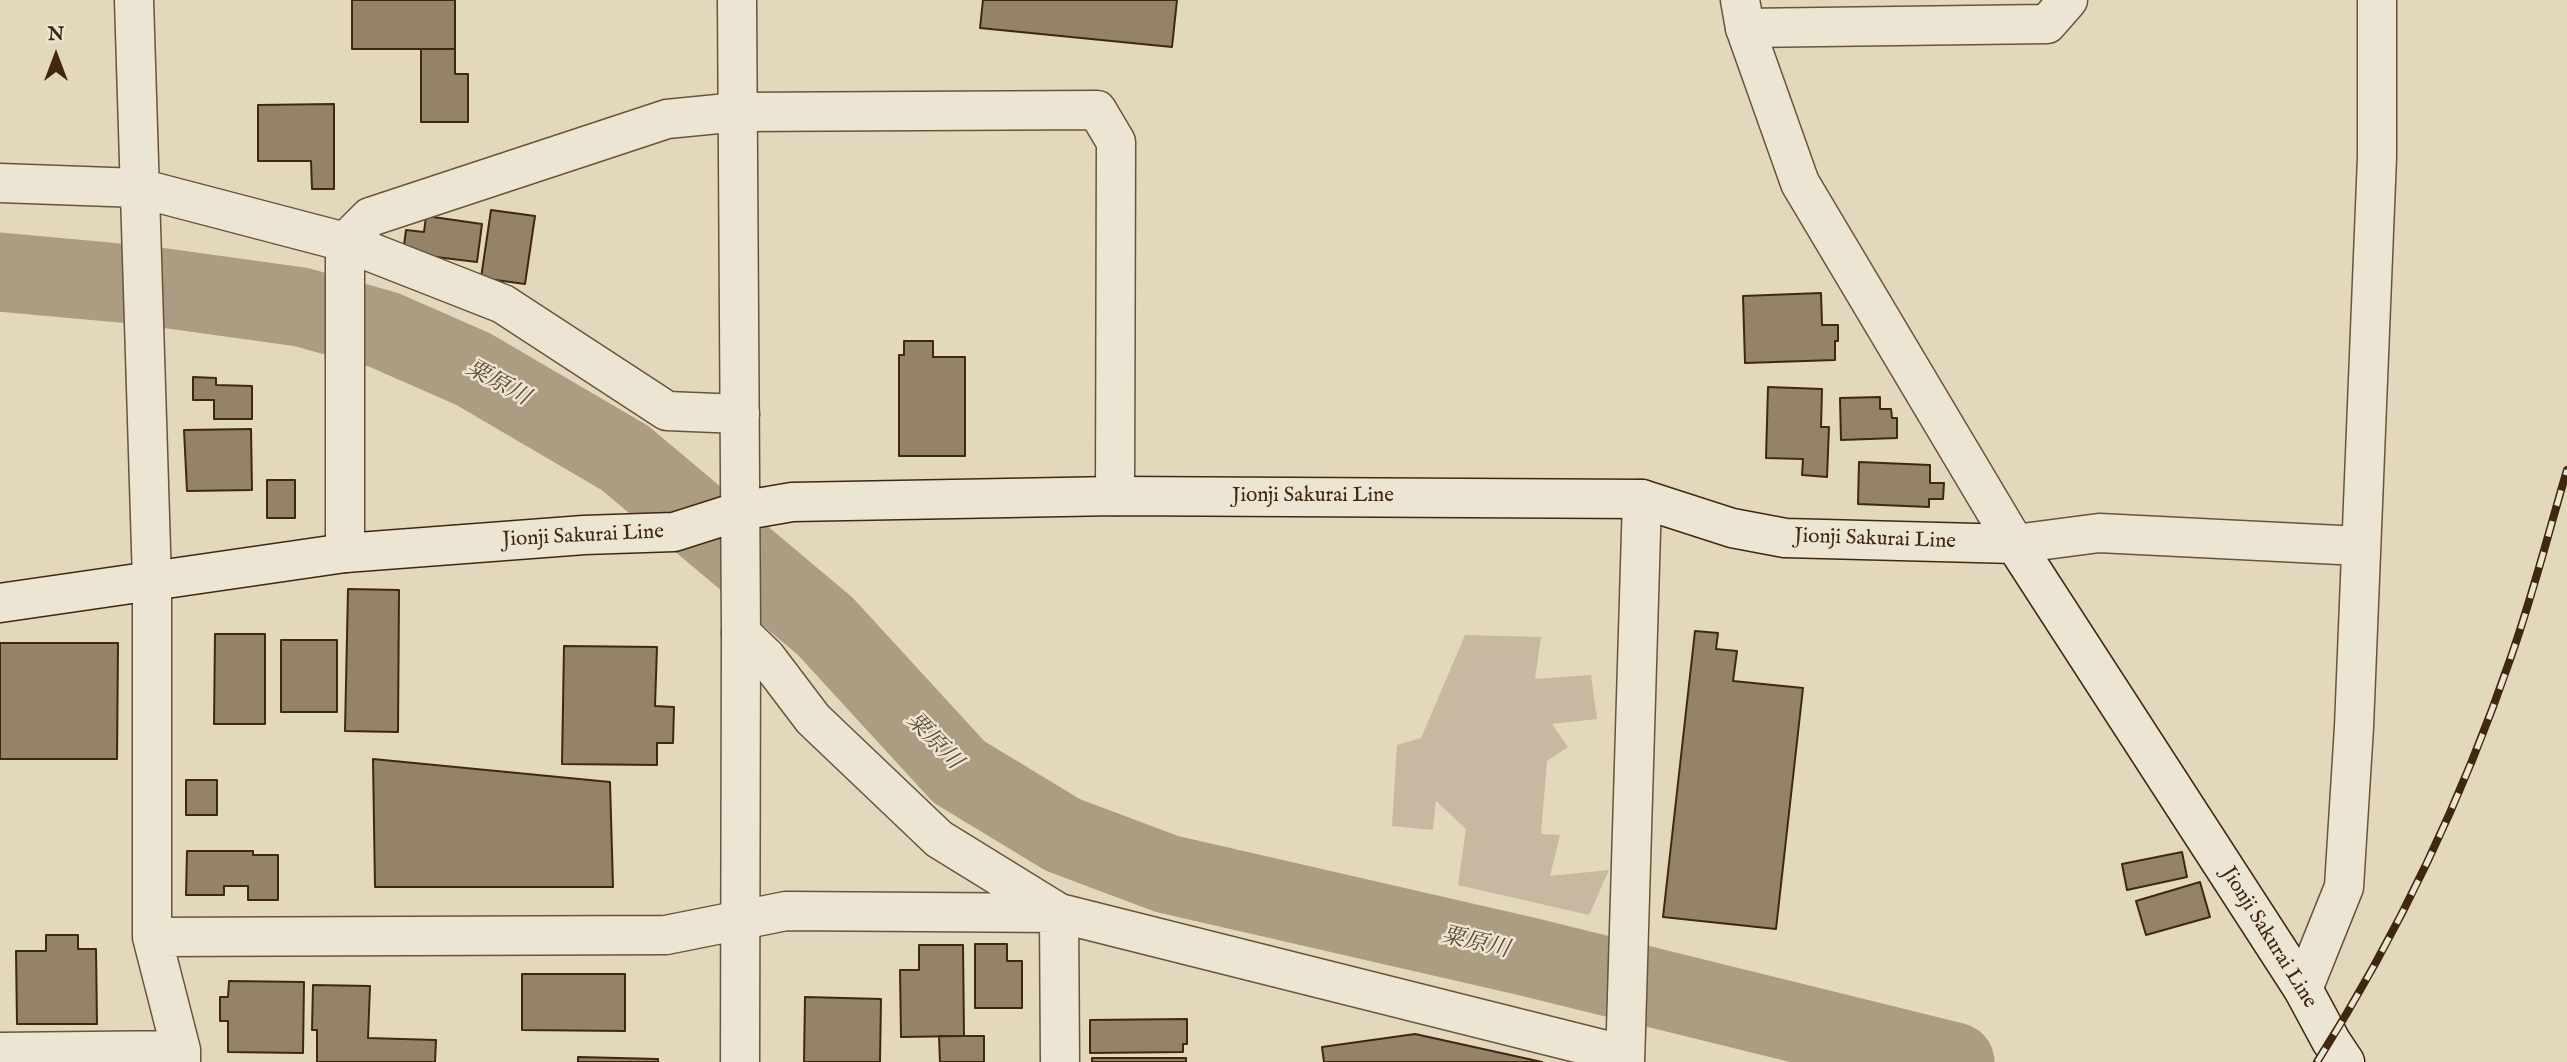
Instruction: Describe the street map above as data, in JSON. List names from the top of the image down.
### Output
{
  "streets": {
    "street": ["Jionji Sakurai Line"]
  },
  "water": ["粟原川"],
  "north": "top"
}
